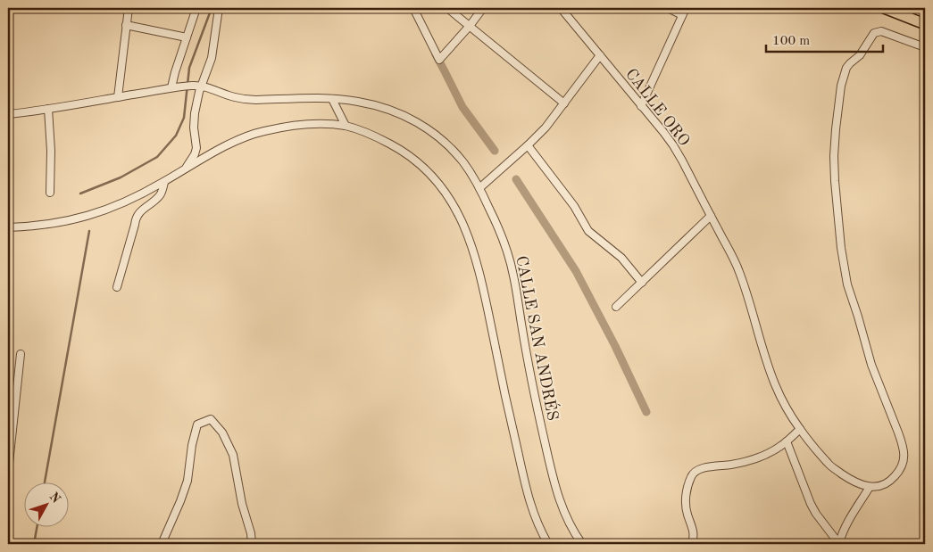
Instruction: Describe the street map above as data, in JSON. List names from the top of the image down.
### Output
{
  "streets": {
    "street": ["CALLE ORO", "CALLE SAN ANDRÉS"]
  },
  "scale_bar": "100 m",
  "north": "top right"
}
